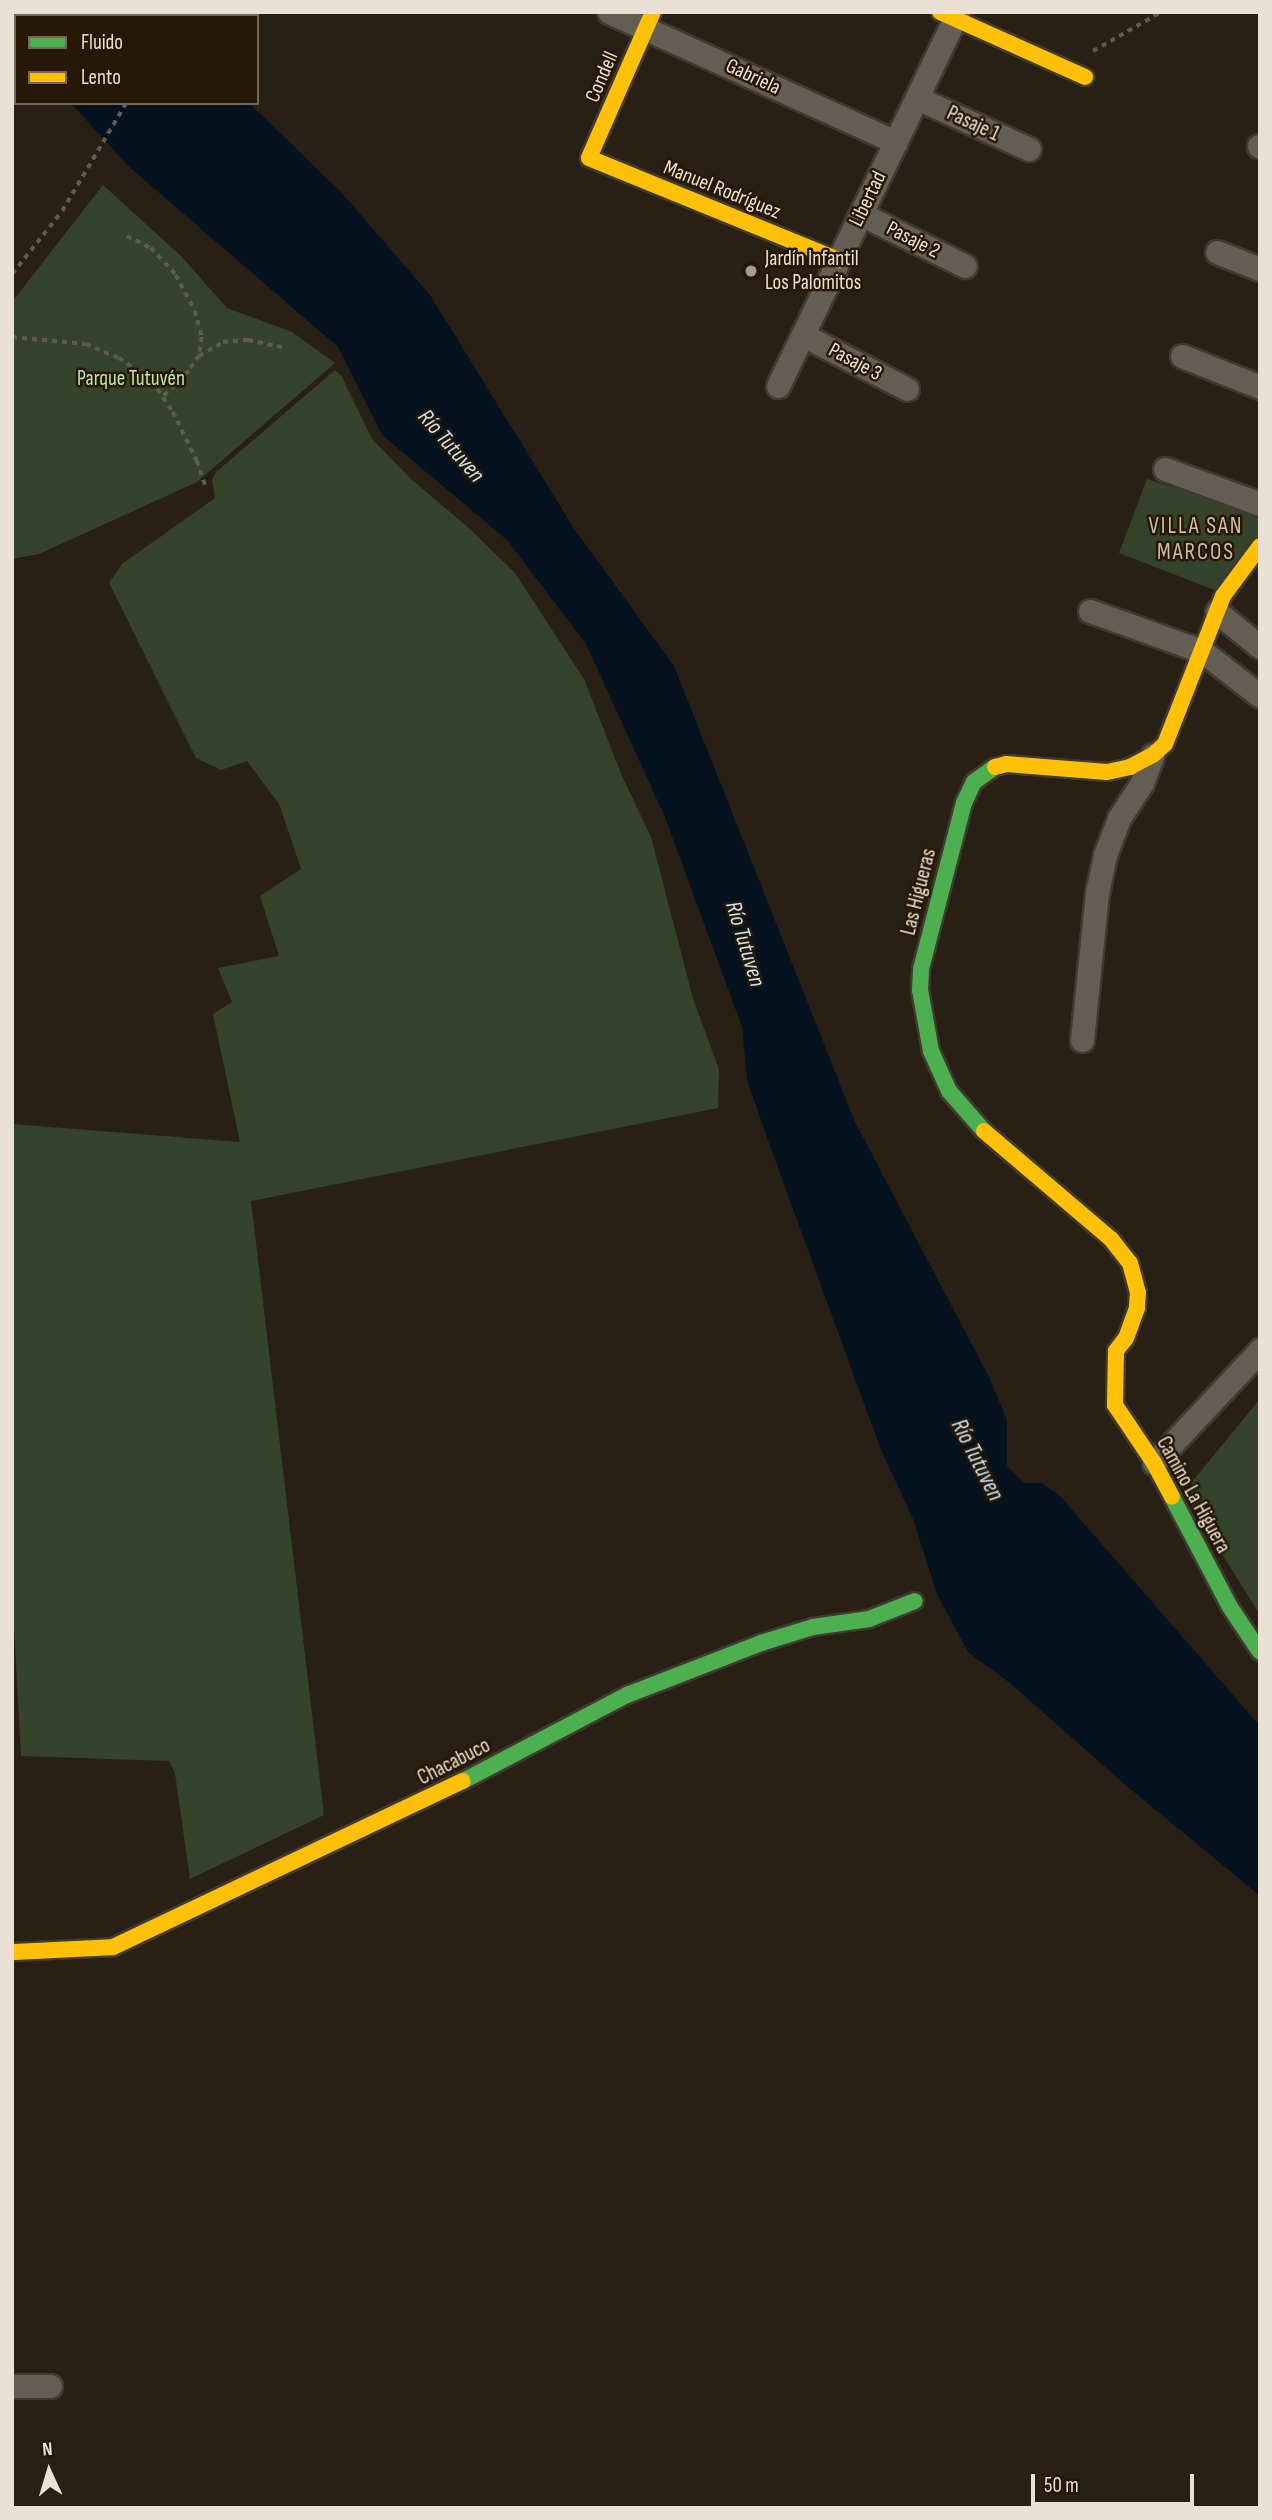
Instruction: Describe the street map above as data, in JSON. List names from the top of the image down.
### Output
{
  "streets": {
    "street": [
      "Condell",
      "Gabriela",
      "Pasaje 1",
      "Manuel Rodríguez",
      "Libertad",
      "Pasaje 2",
      "Pasaje 3",
      "Las Higueras",
      "Camino La Higuera",
      "Chacabuco"
    ]
  },
  "crossings": [
    ["Condell", "Gabriela"],
    ["Condell", "Manuel Rodríguez"],
    ["Gabriela", "Libertad"],
    ["Pasaje 1", "Libertad"],
    ["Manuel Rodríguez", "Libertad"],
    ["Libertad", "Pasaje 2"],
    ["Libertad", "Pasaje 3"],
    ["Las Higueras", "Camino La Higuera"]
  ],
  "districts": ["VILLA SAN MARCOS"],
  "water": ["Río Tutuven"],
  "parks": ["Parque Tutuvén"],
  "places": ["Jardín Infantil Los Palomitos"],
  "legend": ["Fluido", "Lento"],
  "scale_bar": "50 m",
  "north": "top"
}
